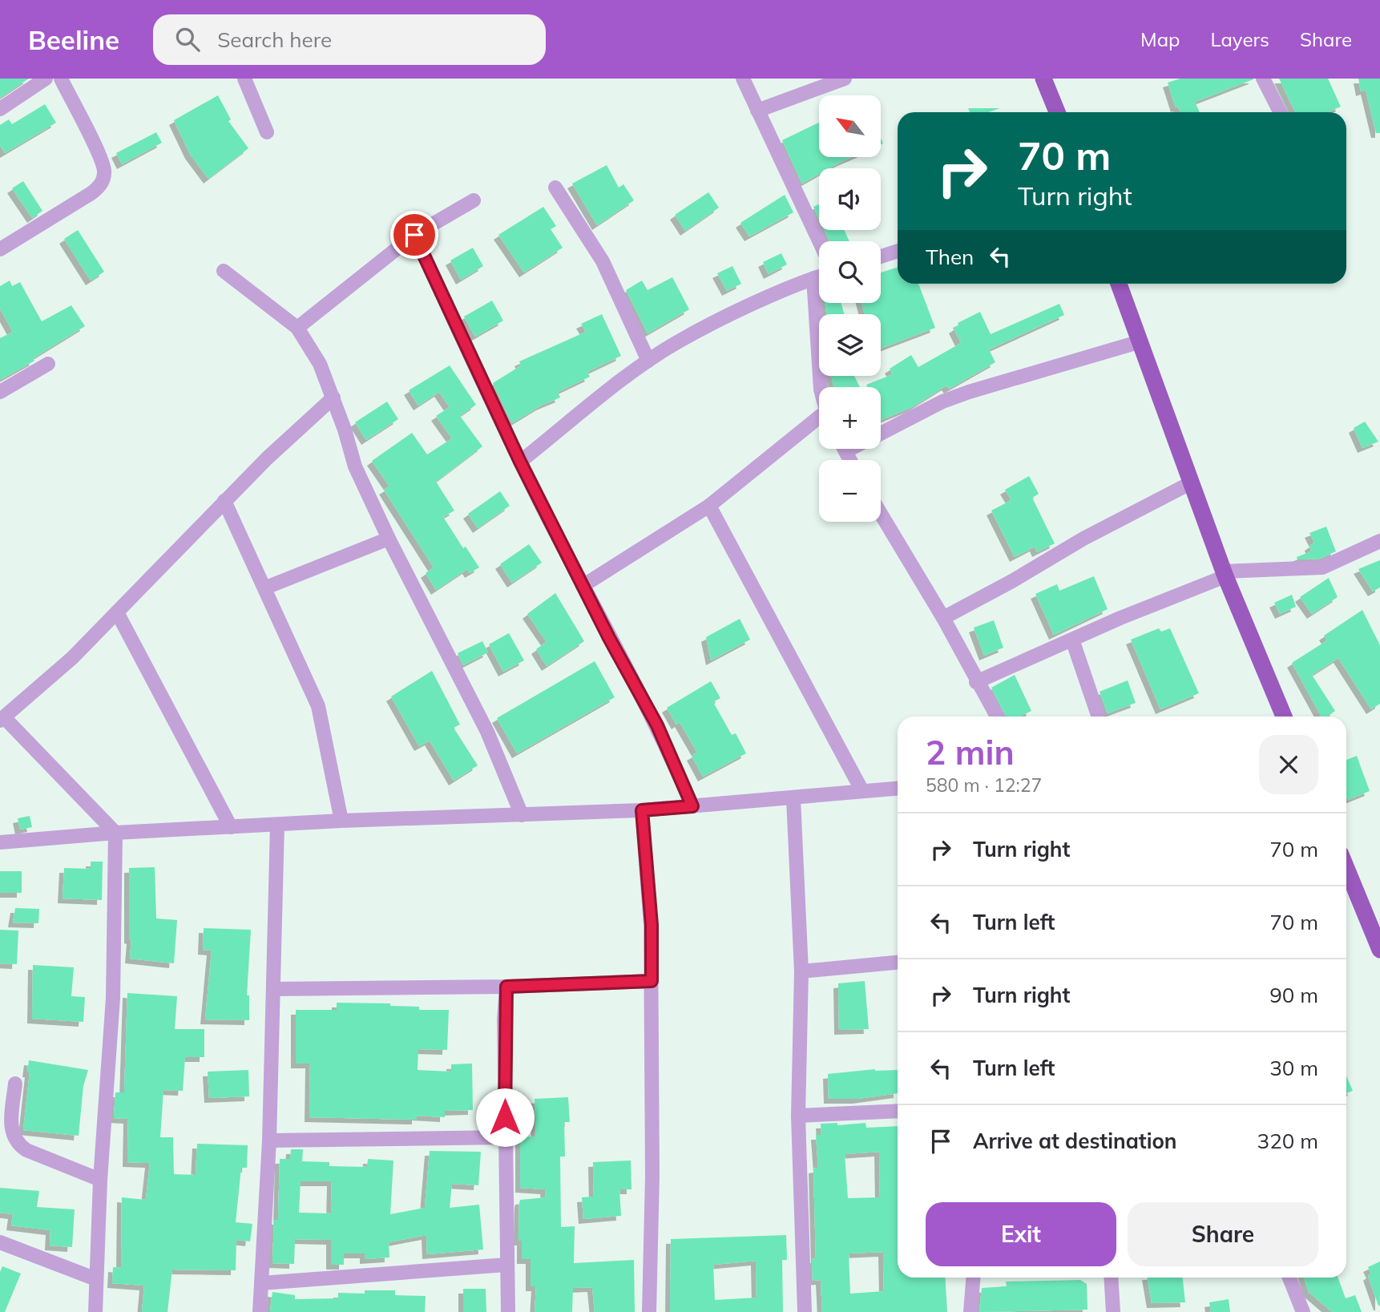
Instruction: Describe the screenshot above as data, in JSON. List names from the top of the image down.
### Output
{
  "north": "top left",
  "page": {
    "header": "Beeline",
    "search": "Search here",
    "nav": ["Map", "Layers", "Share"],
    "map_buttons": ["+", "−"],
    "turn": ["70 m", "Turn right"],
    "then": "Then",
    "heading": ["2 min", "580 m · 12:27"],
    "list": [
      {
        "name": "Turn right",
        "value": "70 m"
      },
      {
        "name": "Turn left",
        "value": "70 m"
      },
      {
        "name": "Turn right",
        "value": "90 m"
      },
      {
        "name": "Turn left",
        "value": "30 m"
      },
      {
        "name": "Arrive at destination",
        "value": "320 m"
      }
    ],
    "buttons": ["Exit", "Share"]
  }
}
